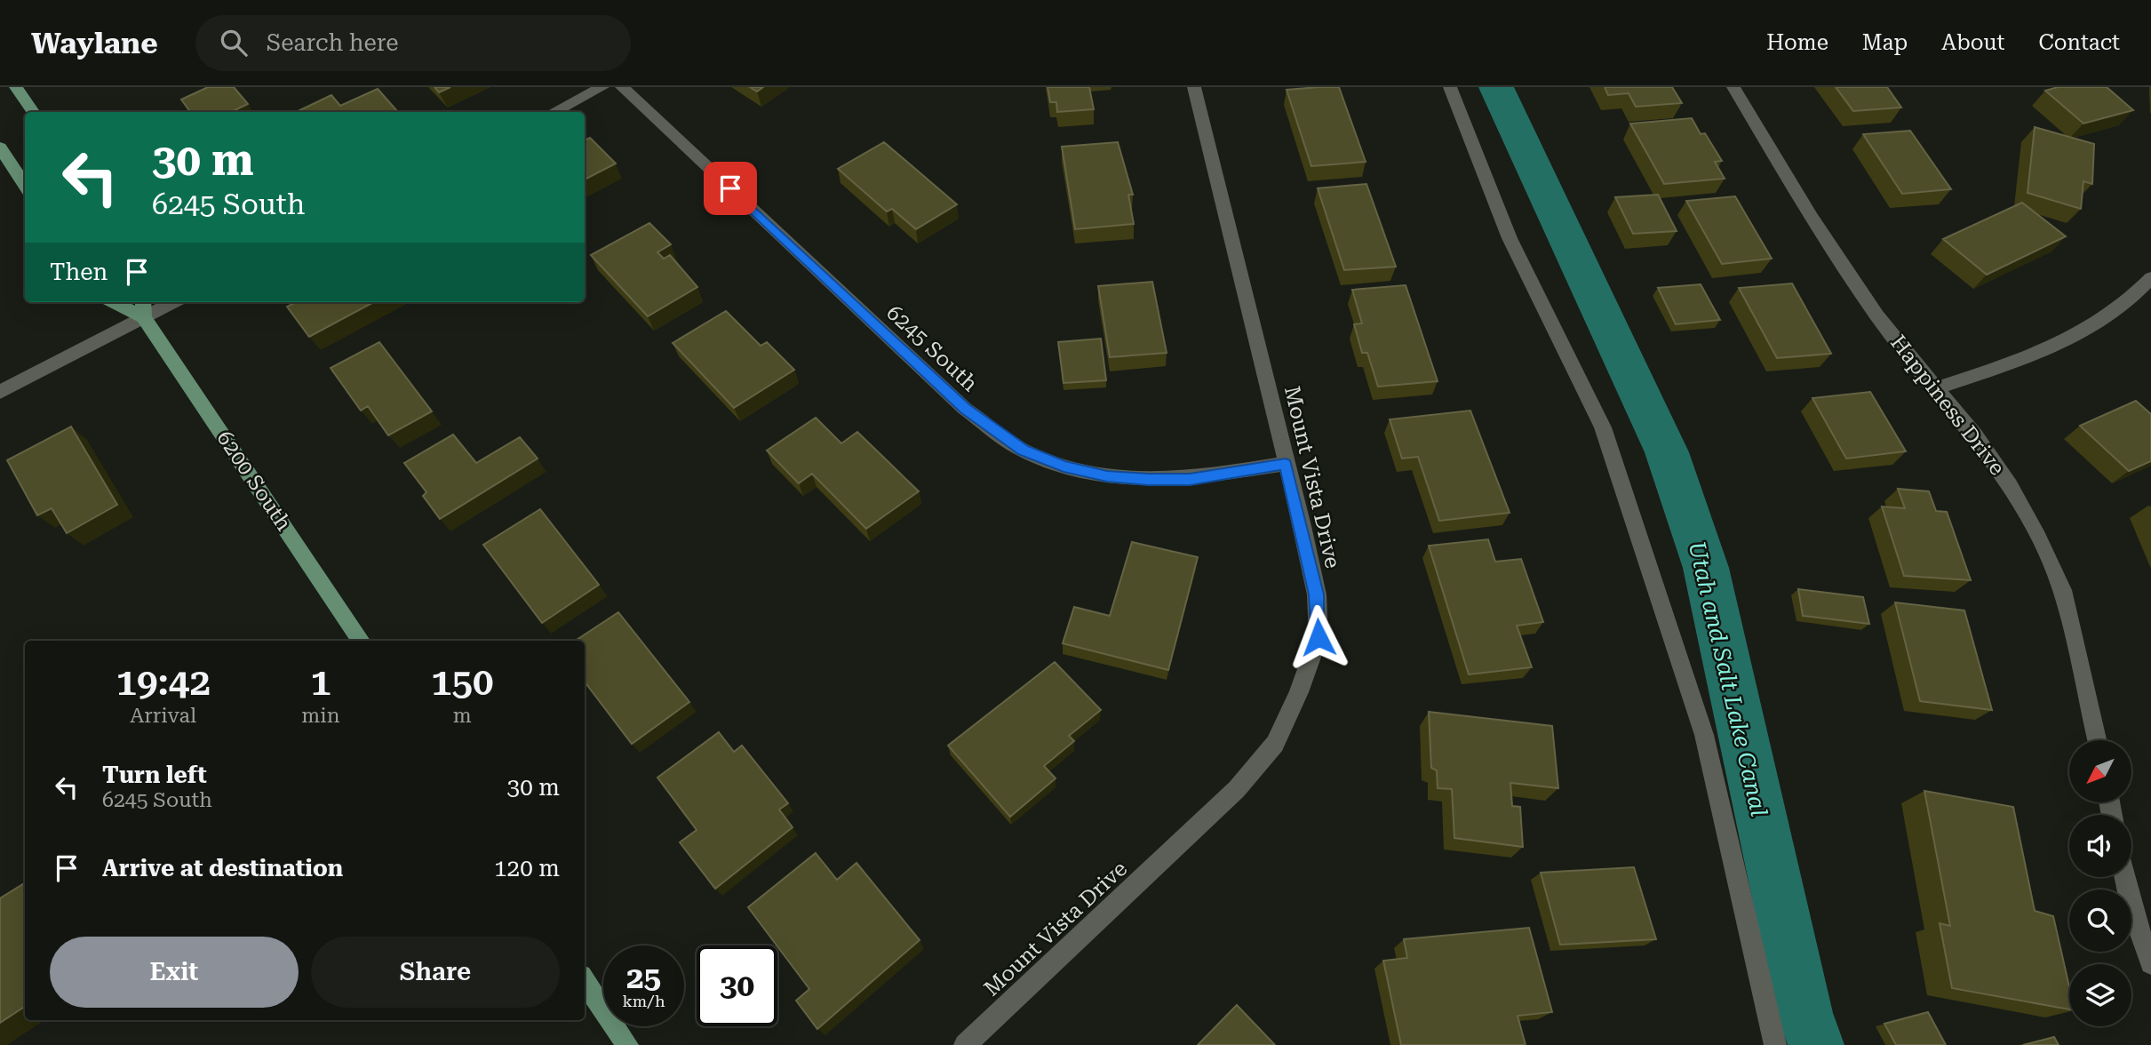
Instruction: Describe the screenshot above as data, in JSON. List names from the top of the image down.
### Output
{
  "streets": {
    "main road": ["6200 South"],
    "street": ["6245 South", "Happiness Drive", "Mount Vista Drive"]
  },
  "crossings": [
    ["6245 South", "Mount Vista Drive"]
  ],
  "water": ["Utah and Salt Lake Canal"],
  "north": "bottom left",
  "page": {
    "header": "Waylane",
    "search": "Search here",
    "nav": [
      "Home",
      "Map",
      "About",
      "Contact"
    ],
    "turn": ["30 m", "6245 South"],
    "then": "Then",
    "eta": [
      "19:42",
      "Arrival",
      "1",
      "min",
      "150",
      "m"
    ],
    "list": [
      {
        "name": "Turn left",
        "note": "6245 South",
        "value": "30 m"
      },
      {
        "name": "Arrive at destination",
        "value": "120 m"
      }
    ],
    "buttons": ["Exit", "Share"],
    "speed": "25 km/h",
    "limit": "30"
  }
}
